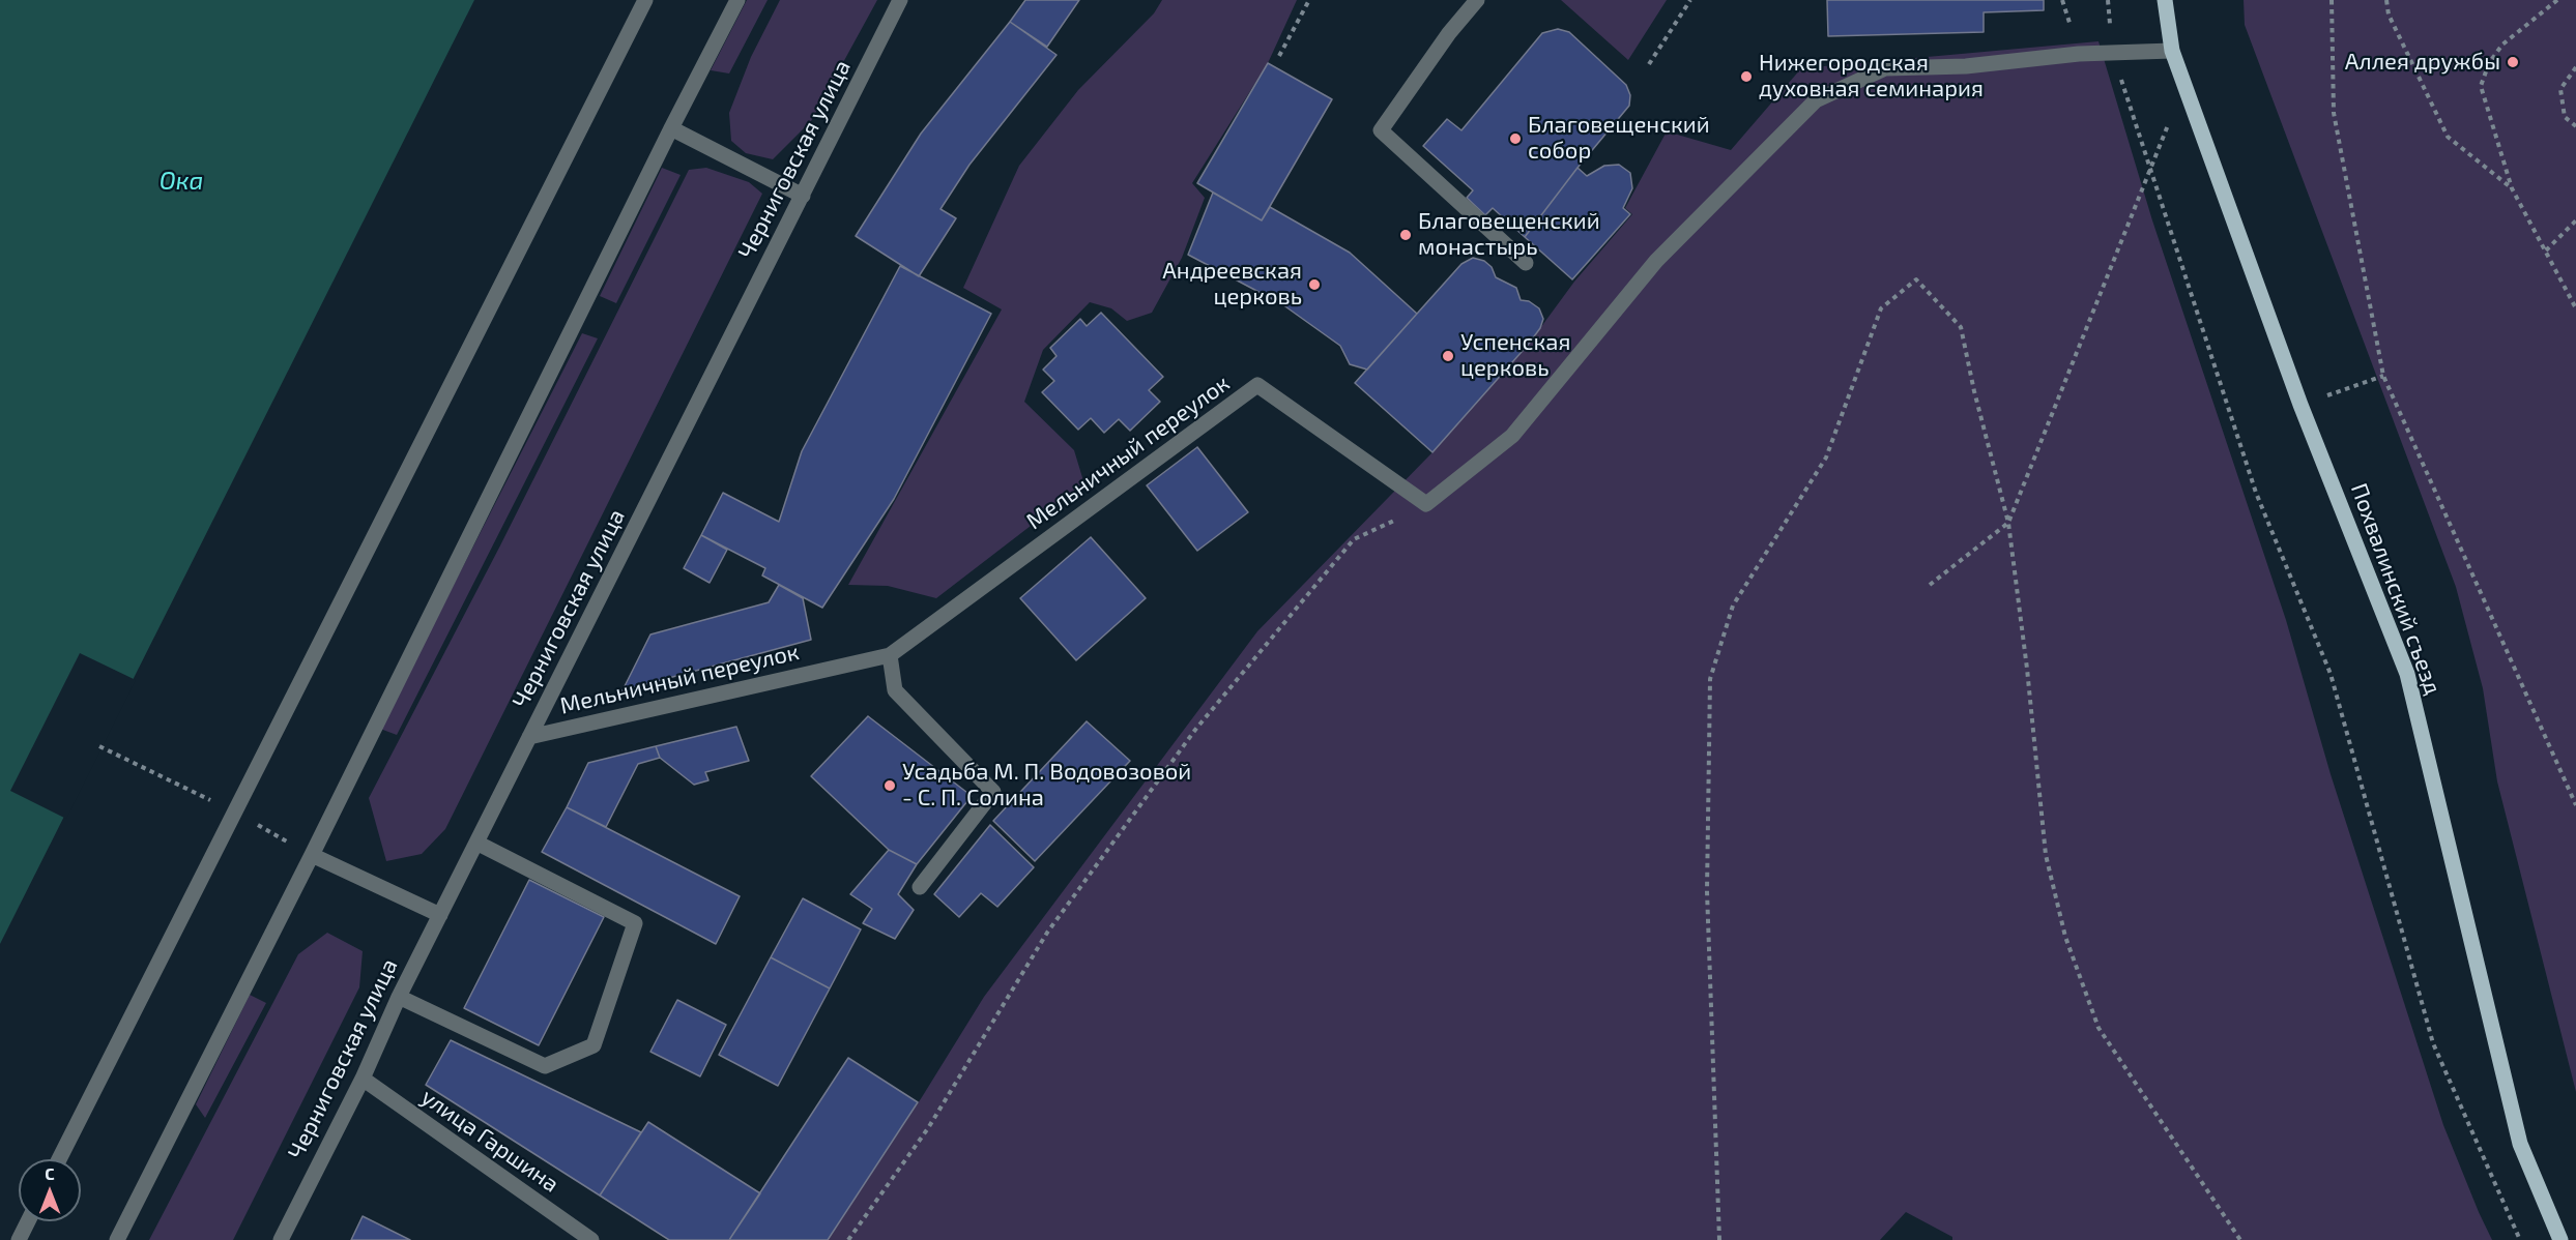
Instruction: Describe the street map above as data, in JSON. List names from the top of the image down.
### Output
{
  "streets": {
    "main road": ["Похвалинский съезд"],
    "street": ["Черниговская улица", "Мельничный переулок", "улица Гаршина"]
  },
  "crossings": [
    ["Черниговская улица", "Мельничный переулок"],
    ["Черниговская улица", "улица Гаршина"]
  ],
  "water": ["Ока"],
  "places": [
    "Аллея дружбы",
    "Нижегородская духовная семинария",
    "Благовещенский собор",
    "Благовещенский монастырь",
    "Андреевская церковь",
    "Успенская церковь",
    "Усадьба М. П. Водовозовой - С. П. Солина"
  ],
  "north": "top"
}
